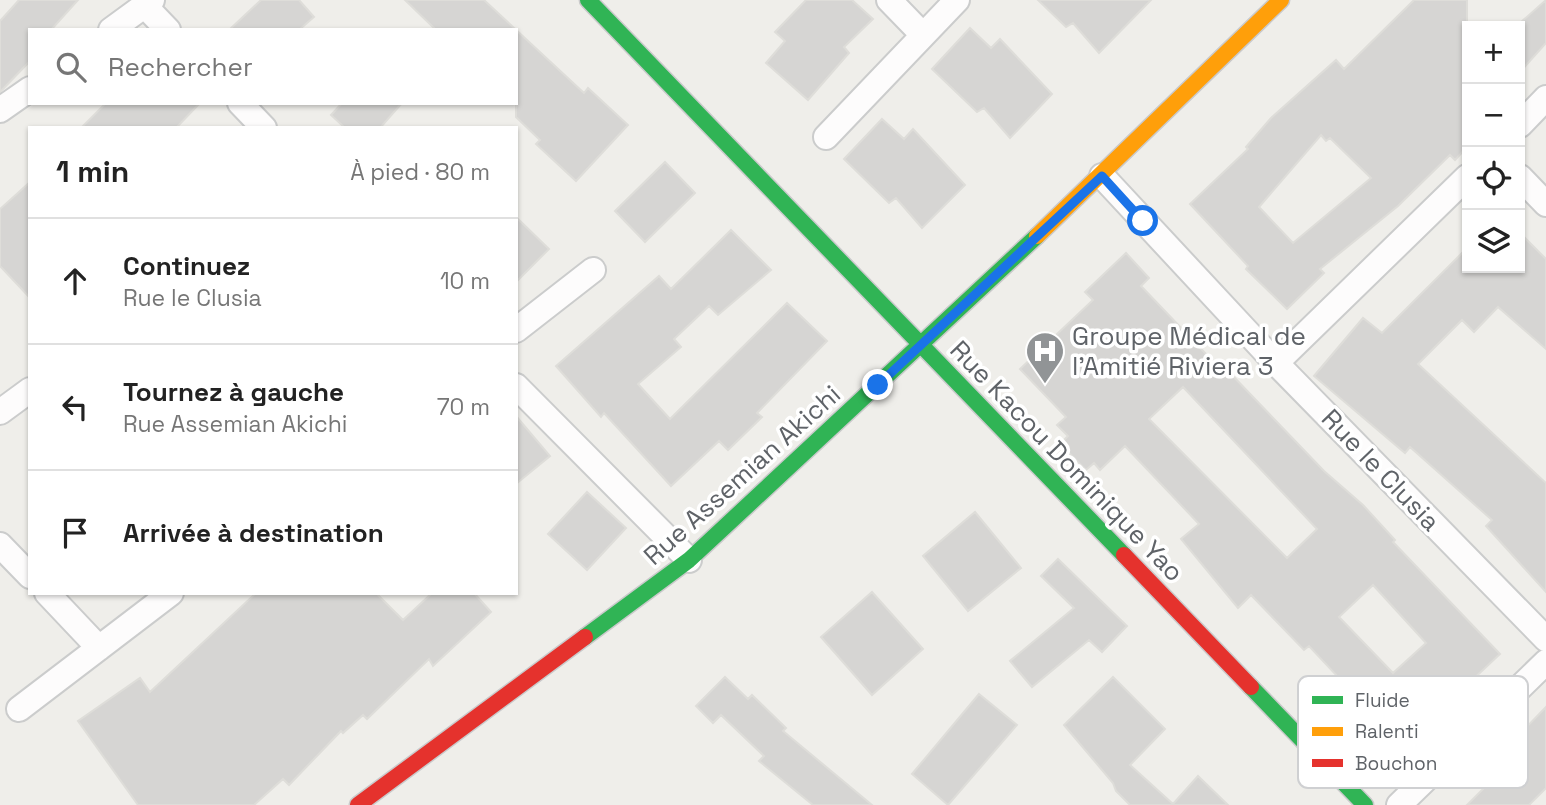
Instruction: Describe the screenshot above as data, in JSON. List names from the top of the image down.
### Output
{
  "streets": {
    "street": ["Rue Kacou Dominique Yao", "Rue le Clusia", "Rue Assemian Akichi"]
  },
  "crossings": [
    ["Rue Kacou Dominique Yao", "Rue Assemian Akichi"],
    ["Rue le Clusia", "Rue Assemian Akichi"]
  ],
  "places": {
    "hospital": ["Groupe Médical de l'Amitié Riviera 3"]
  },
  "legend": ["Fluide", "Ralenti", "Bouchon"],
  "page": {
    "map_buttons": ["+", "−"],
    "search": "Rechercher",
    "heading": ["1 min", "À pied · 80 m"],
    "list": [
      ["Continuez", "Rue le Clusia", "10 m"],
      ["Tournez à gauche", "Rue Assemian Akichi", "70 m"],
      "Arrivée à destination"
    ]
  }
}
